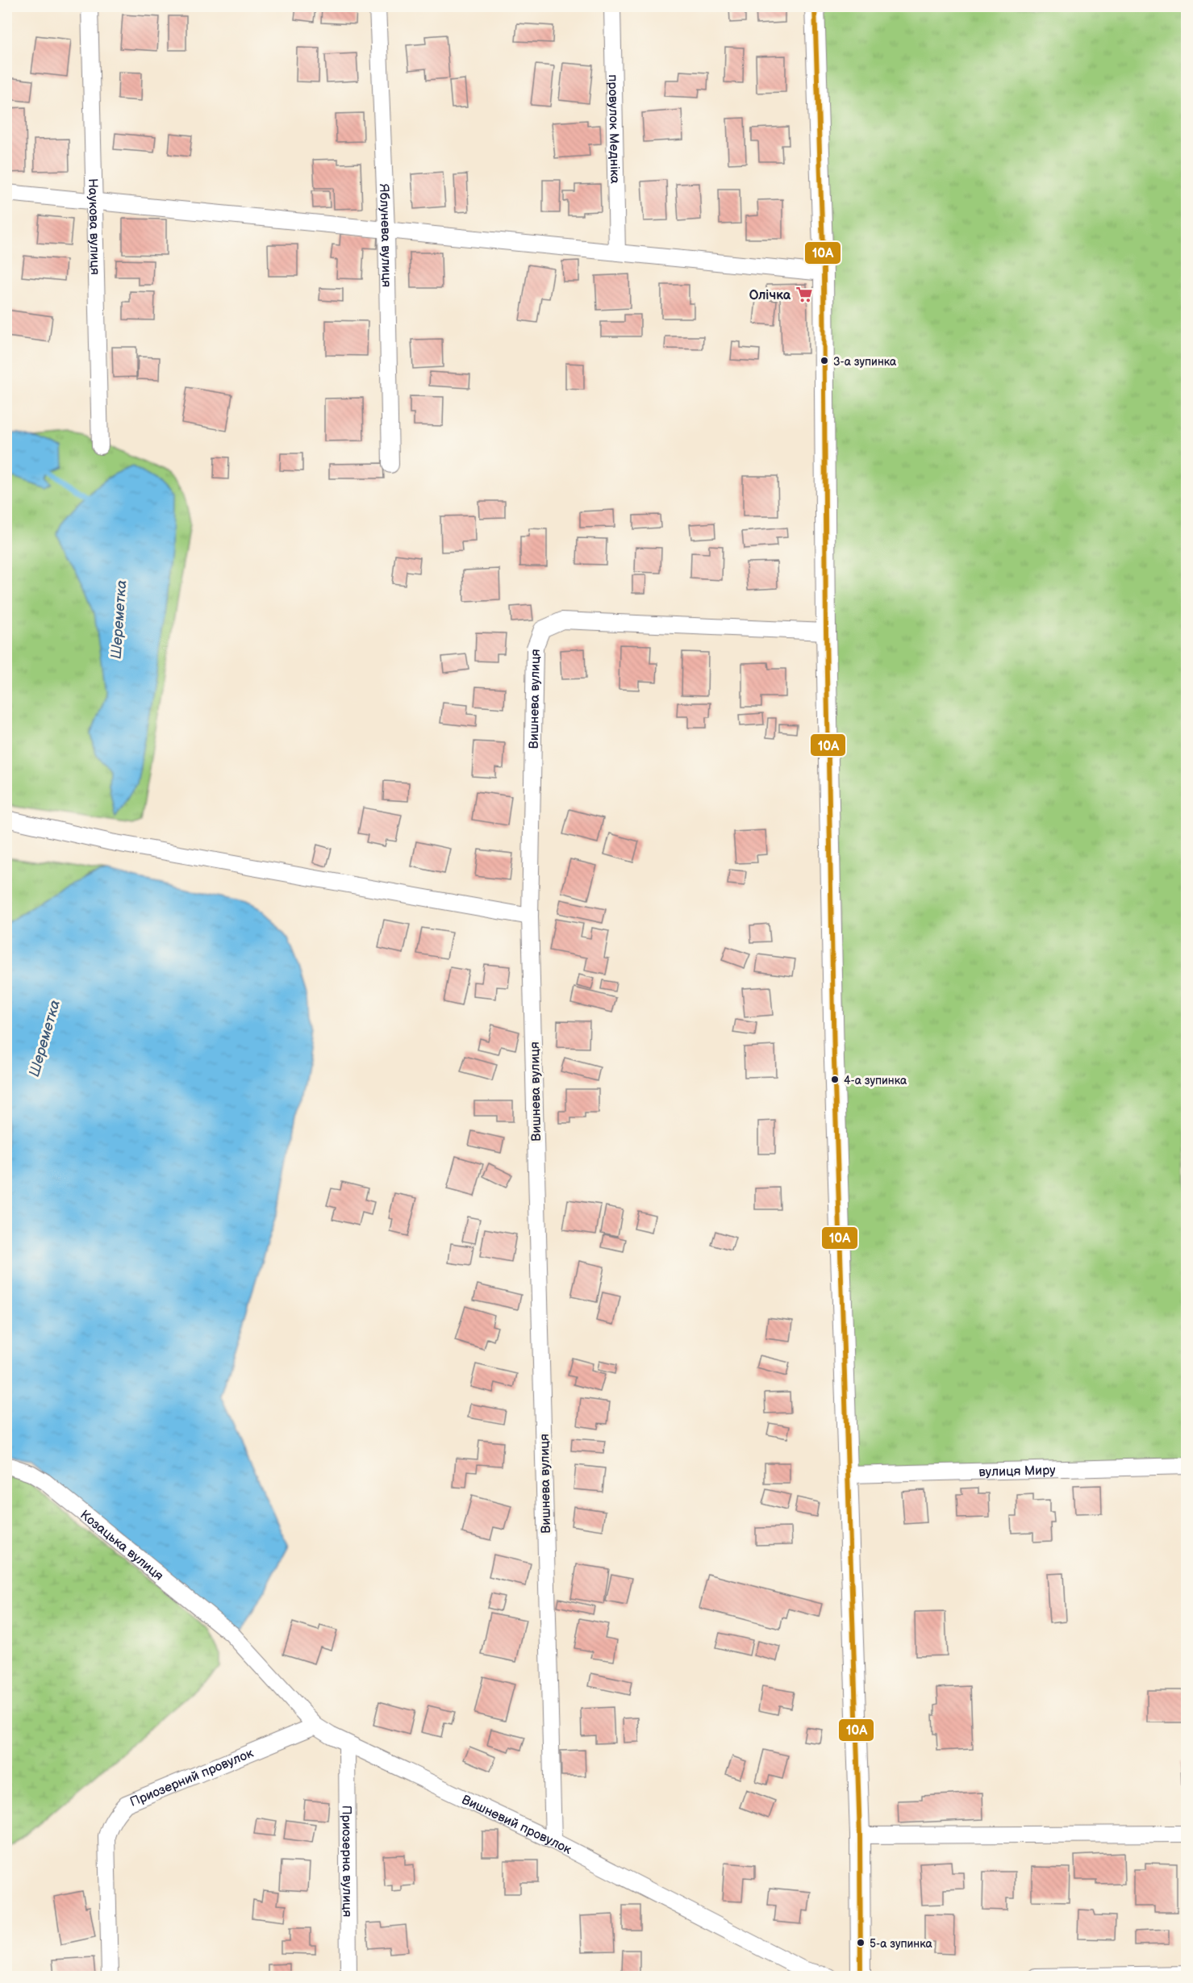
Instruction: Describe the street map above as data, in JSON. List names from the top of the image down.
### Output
{
  "streets": {
    "street": [
      "провулок Медніка",
      "Наукова вулиця",
      "Яблунева вулиця",
      "Вишнева вулиця",
      "вулиця Миру",
      "Козацька вулиця",
      "Приозерний провулок",
      "Вишневий провулок",
      "Приозерна вулиця"
    ]
  },
  "crossings": [
    ["Вишнева вулиця", "Вишневий провулок"],
    ["Козацька вулиця", "Вишневий провулок"],
    ["Приозерний провулок", "Вишневий провулок"],
    ["Вишневий провулок", "Приозерна вулиця"]
  ],
  "water": ["Шереметка"],
  "places": {
    "supermarket": ["Олічка"],
    "other": ["3-а зупинка", "4-а зупинка", "5-а зупинка"]
  },
  "lines": ["transit line 10А"]
}
